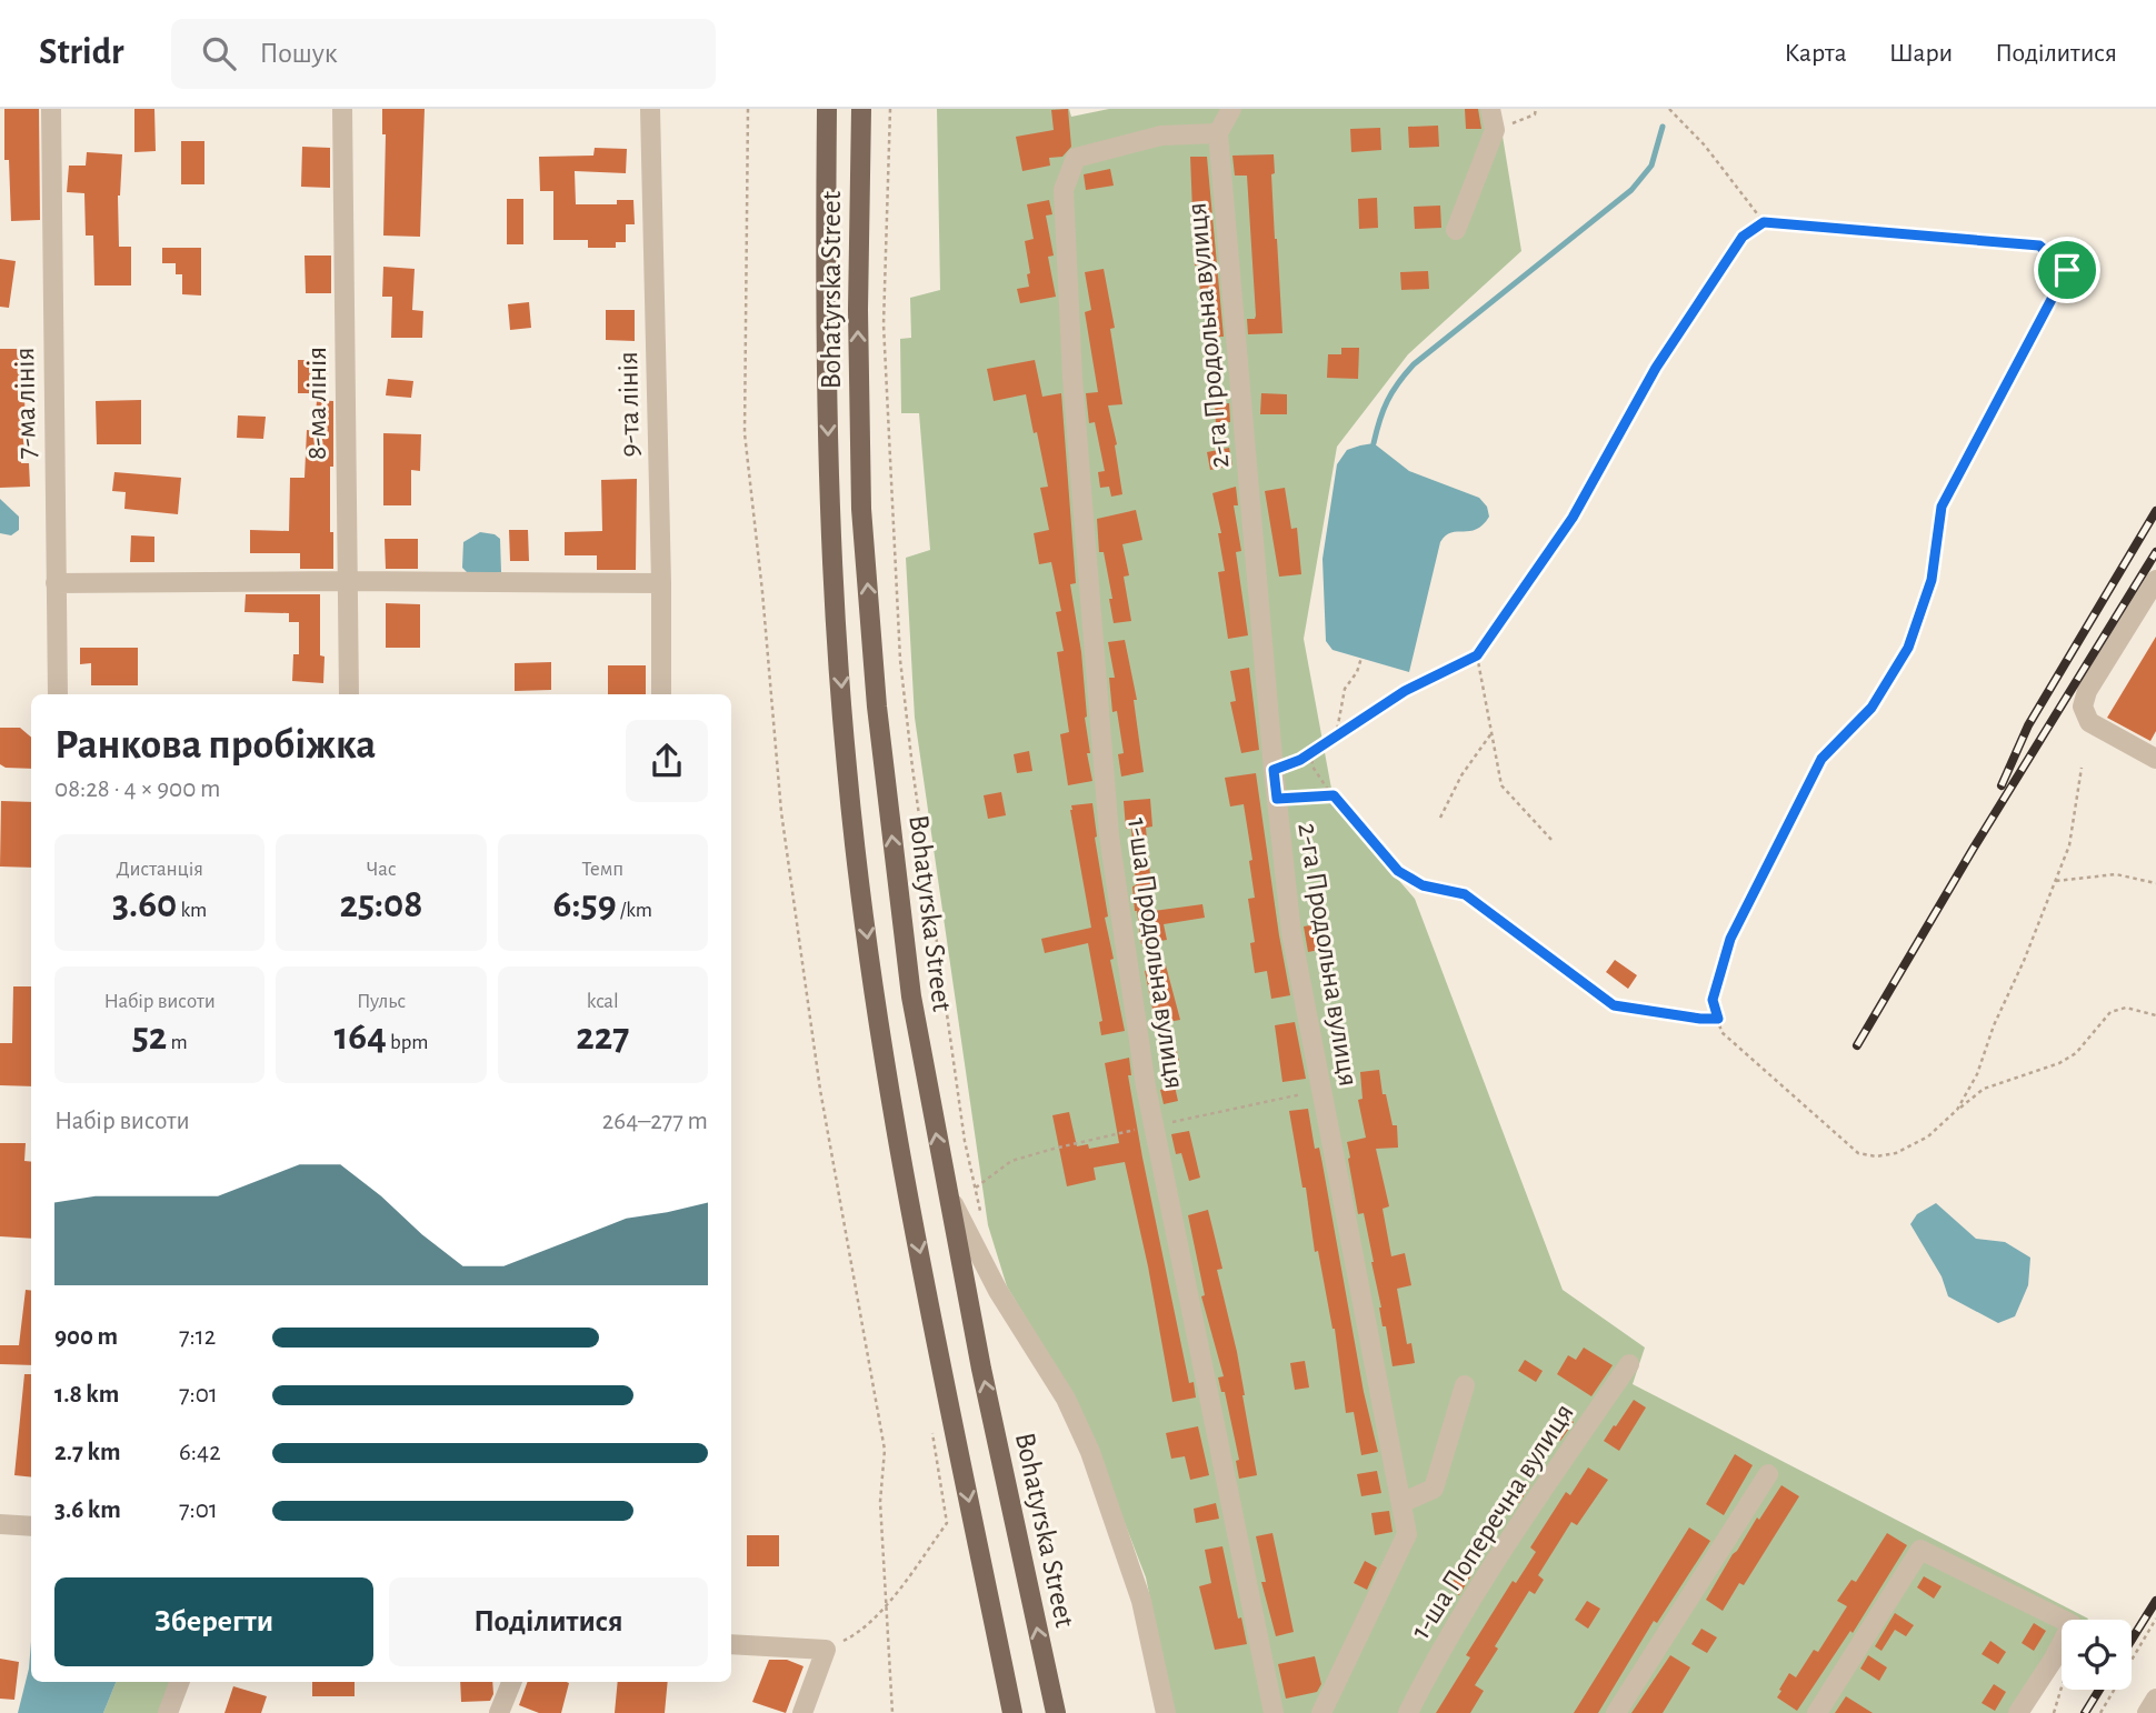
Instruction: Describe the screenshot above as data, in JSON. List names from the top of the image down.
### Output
{
  "streets": {
    "main road": ["Bohatyrska Street"],
    "street": [
      "2-га Продольна вулиця",
      "7-ма лінія",
      "8-ма лінія",
      "9-та лінія",
      "1-ша Продольна вулиця",
      "1-ша Поперечна вулиця"
    ]
  },
  "crossings": [
    ["2-га Продольна вулиця", "1-ша Продольна вулиця"]
  ],
  "page": {
    "header": "Stridr",
    "search": "Пошук",
    "nav": ["Карта", "Шари", "Поділитися"],
    "heading": ["Ранкова пробіжка", "08:28 · 4 × 900 m"],
    "stats": [
      ["Дистанція", "3.60 km"],
      ["Час", "25:08"],
      ["Темп", "6:59 /km"],
      ["Набір висоти", "52 m"],
      ["Пульс", "164 bpm"],
      ["kcal", "227"]
    ],
    "chart": ["Набір висоти", "264–277 m"],
    "list": [
      {
        "name": "900 m",
        "note": "7:12"
      },
      {
        "name": "1.8 km",
        "note": "7:01"
      },
      {
        "name": "2.7 km",
        "note": "6:42"
      },
      {
        "name": "3.6 km",
        "note": "7:01"
      }
    ],
    "buttons": ["Зберегти", "Поділитися"]
  }
}
